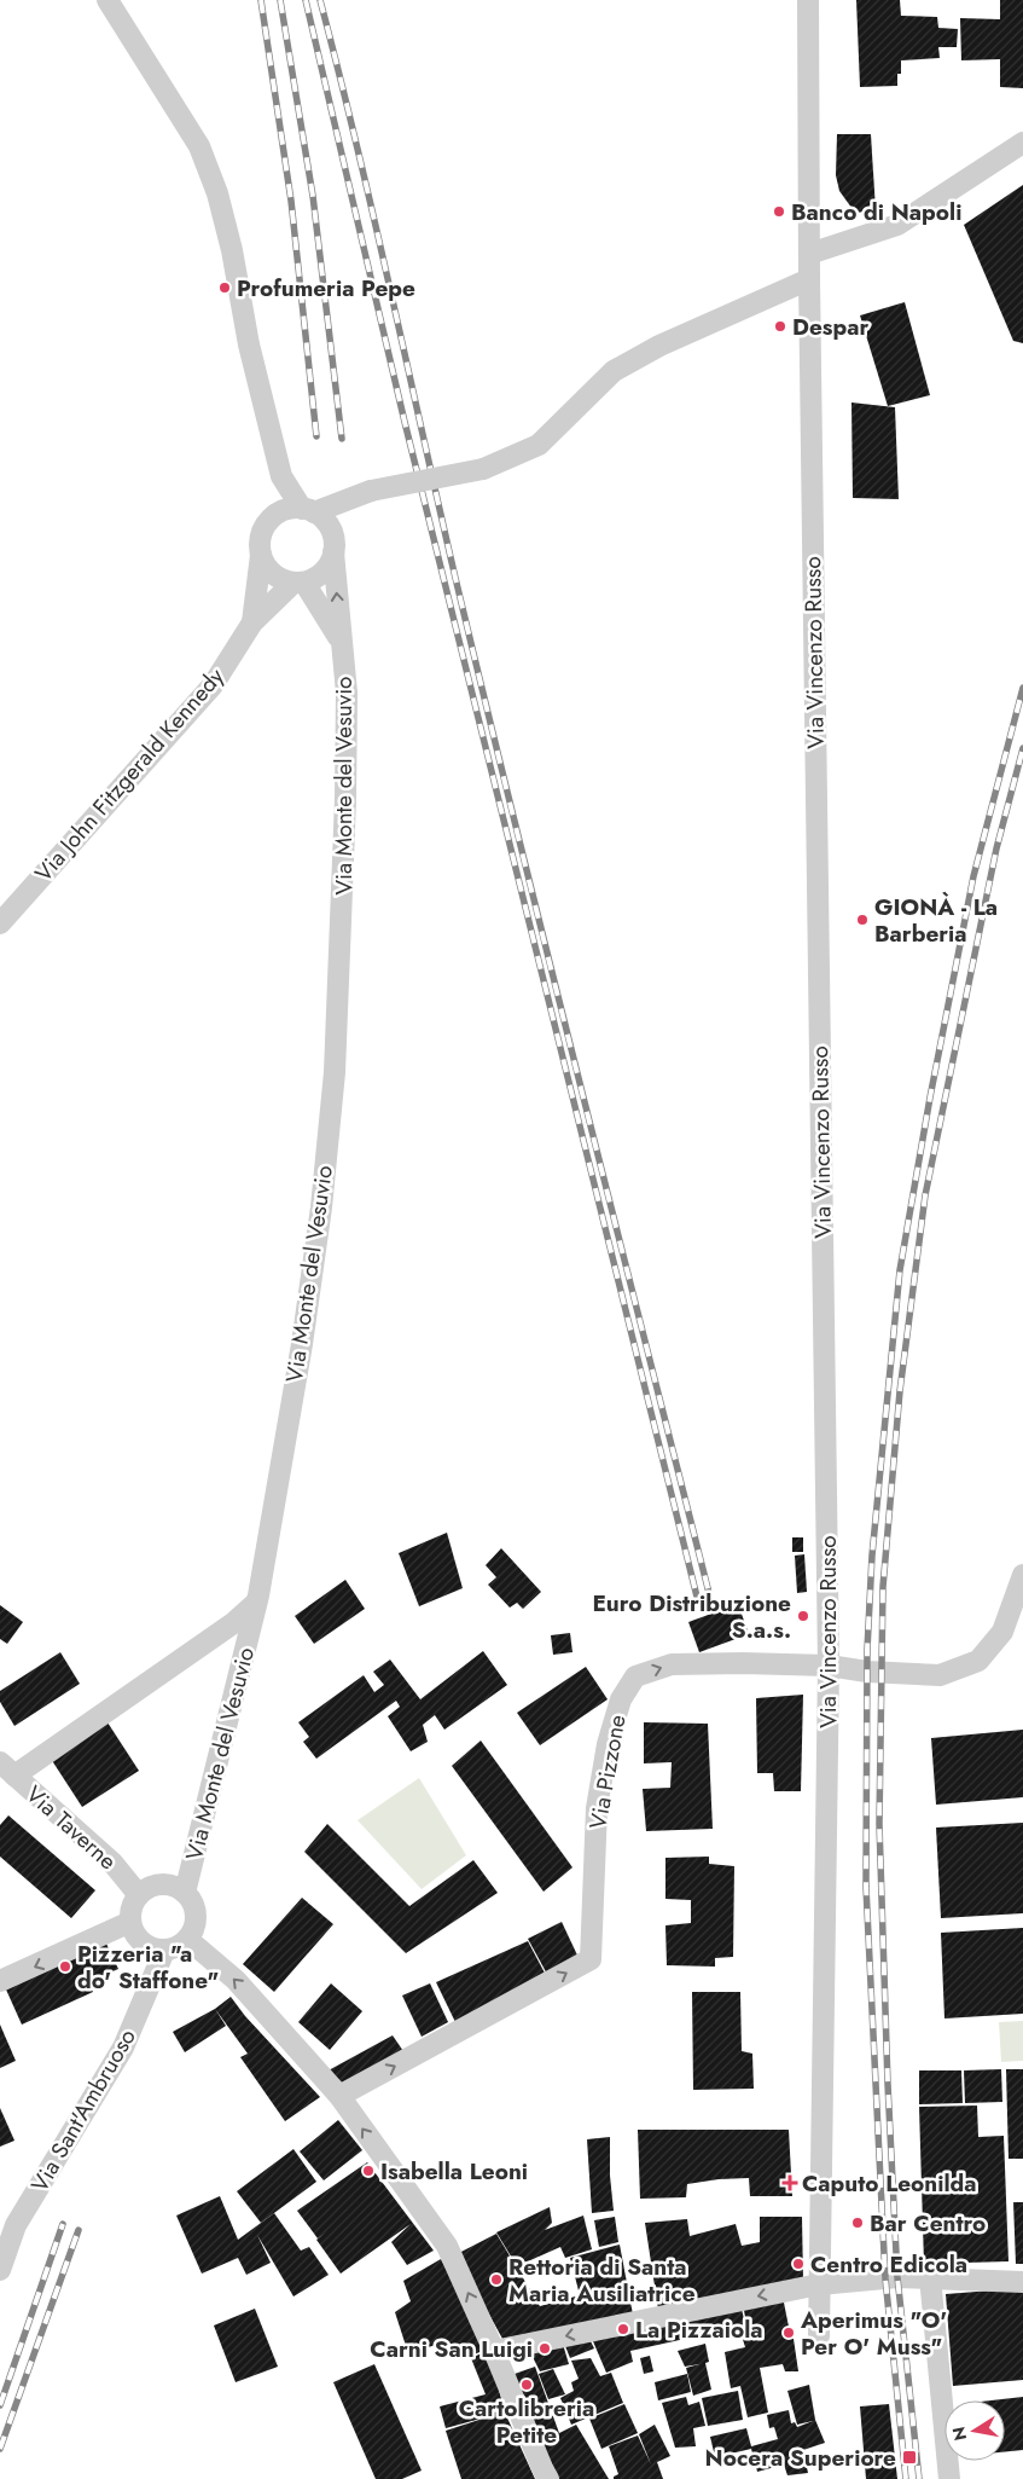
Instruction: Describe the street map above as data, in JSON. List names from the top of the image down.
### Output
{
  "streets": {
    "street": [
      "Via Vincenzo Russo",
      "Via John Fitzgerald Kennedy",
      "Via Monte del Vesuvio",
      "Via Pizzone",
      "Via Taverne",
      "Via Sant'Ambruoso"
    ]
  },
  "crossings": [
    ["Via Vincenzo Russo", "Via Pizzone"],
    ["Via John Fitzgerald Kennedy", "Via Monte del Vesuvio"],
    ["Via Monte del Vesuvio", "Via Taverne"],
    ["Via Monte del Vesuvio", "Via Sant'Ambruoso"],
    ["Via Taverne", "Via Sant'Ambruoso"]
  ],
  "one_way": ["Via Pizzone"],
  "places": {
    "other": [
      "Banco di Napoli",
      "Profumeria Pepe",
      "Despar",
      "GIONÀ - La Barberia",
      "Euro Distribuzione S.a.s.",
      "Pizzeria \"a do' Staffone\"",
      "Isabella Leoni",
      "Bar Centro",
      "Centro Edicola",
      "Rettoria di Santa Maria Ausiliatrice",
      "La Pizzaiola",
      "Aperimus \"O' Per O' Muss\"",
      "Carni San Luigi",
      "Cartolibreria Petite"
    ],
    "health": ["Caputo Leonilda"],
    "transit": ["Nocera Superiore"]
  },
  "north": "left"
}
